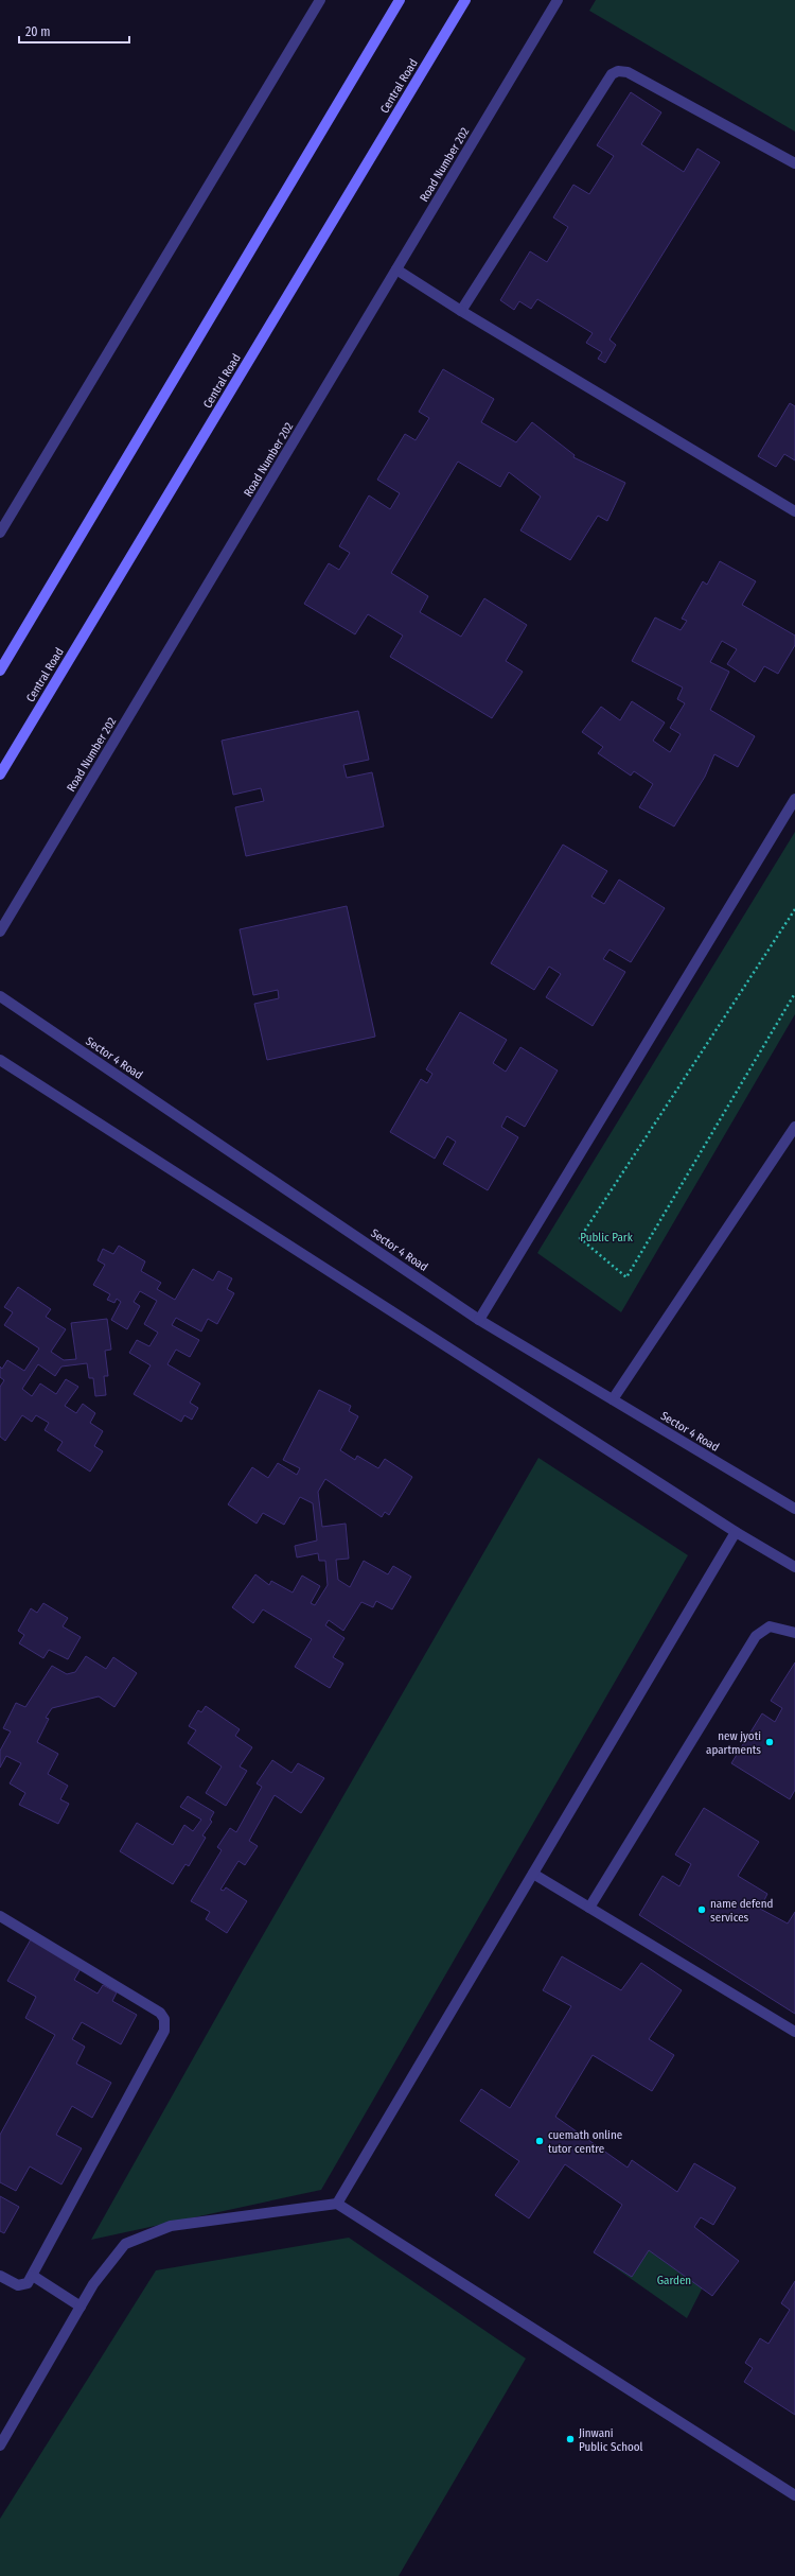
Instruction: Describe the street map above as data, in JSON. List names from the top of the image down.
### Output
{
  "streets": {
    "main road": ["Central Road"],
    "street": ["Road Number 202", "Sector 4 Road"]
  },
  "parks": ["Public Park", "Garden"],
  "places": [
    "new jyoti apartments",
    "name defend services",
    "cuemath online tutor centre",
    "Jinwani Public School"
  ],
  "scale_bar": "20 m"
}
